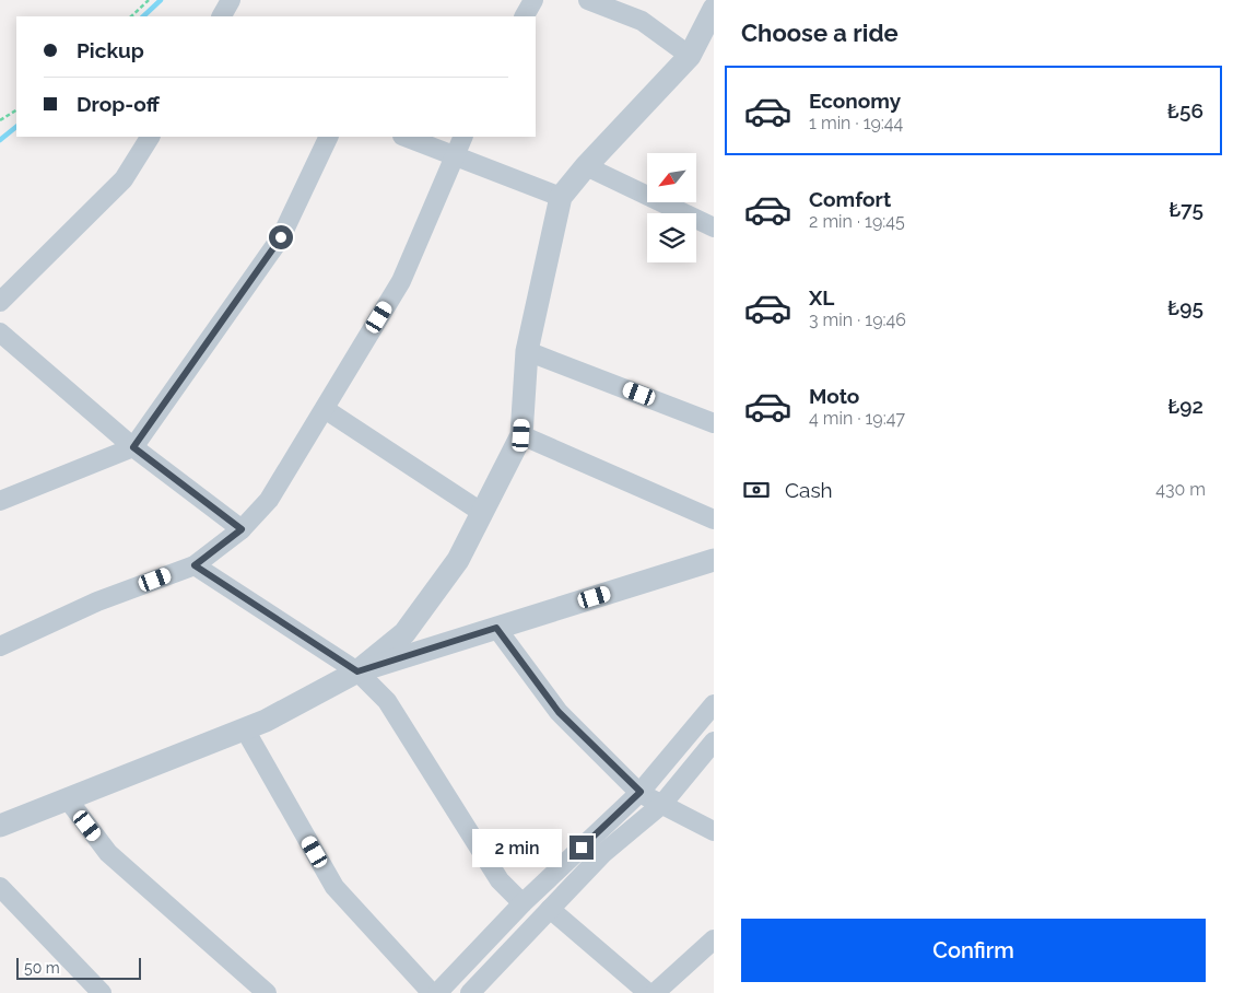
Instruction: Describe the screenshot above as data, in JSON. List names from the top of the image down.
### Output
{
  "scale_bar": "50 m",
  "north": "bottom left",
  "page": {
    "heading": "Choose a ride",
    "banner": ["Pickup", "Drop-off"],
    "list": [
      {
        "name": "Economy",
        "note": "1 min · 19:44",
        "value": "₺56"
      },
      {
        "name": "Comfort",
        "note": "2 min · 19:45",
        "value": "₺75"
      },
      {
        "name": "XL",
        "note": "3 min · 19:46",
        "value": "₺95"
      },
      {
        "name": "Moto",
        "note": "4 min · 19:47",
        "value": "₺92"
      }
    ],
    "pay": ["Cash", "430 m"],
    "bubble": "2 min",
    "buttons": "Confirm",
    "scale": "50 m"
  }
}
